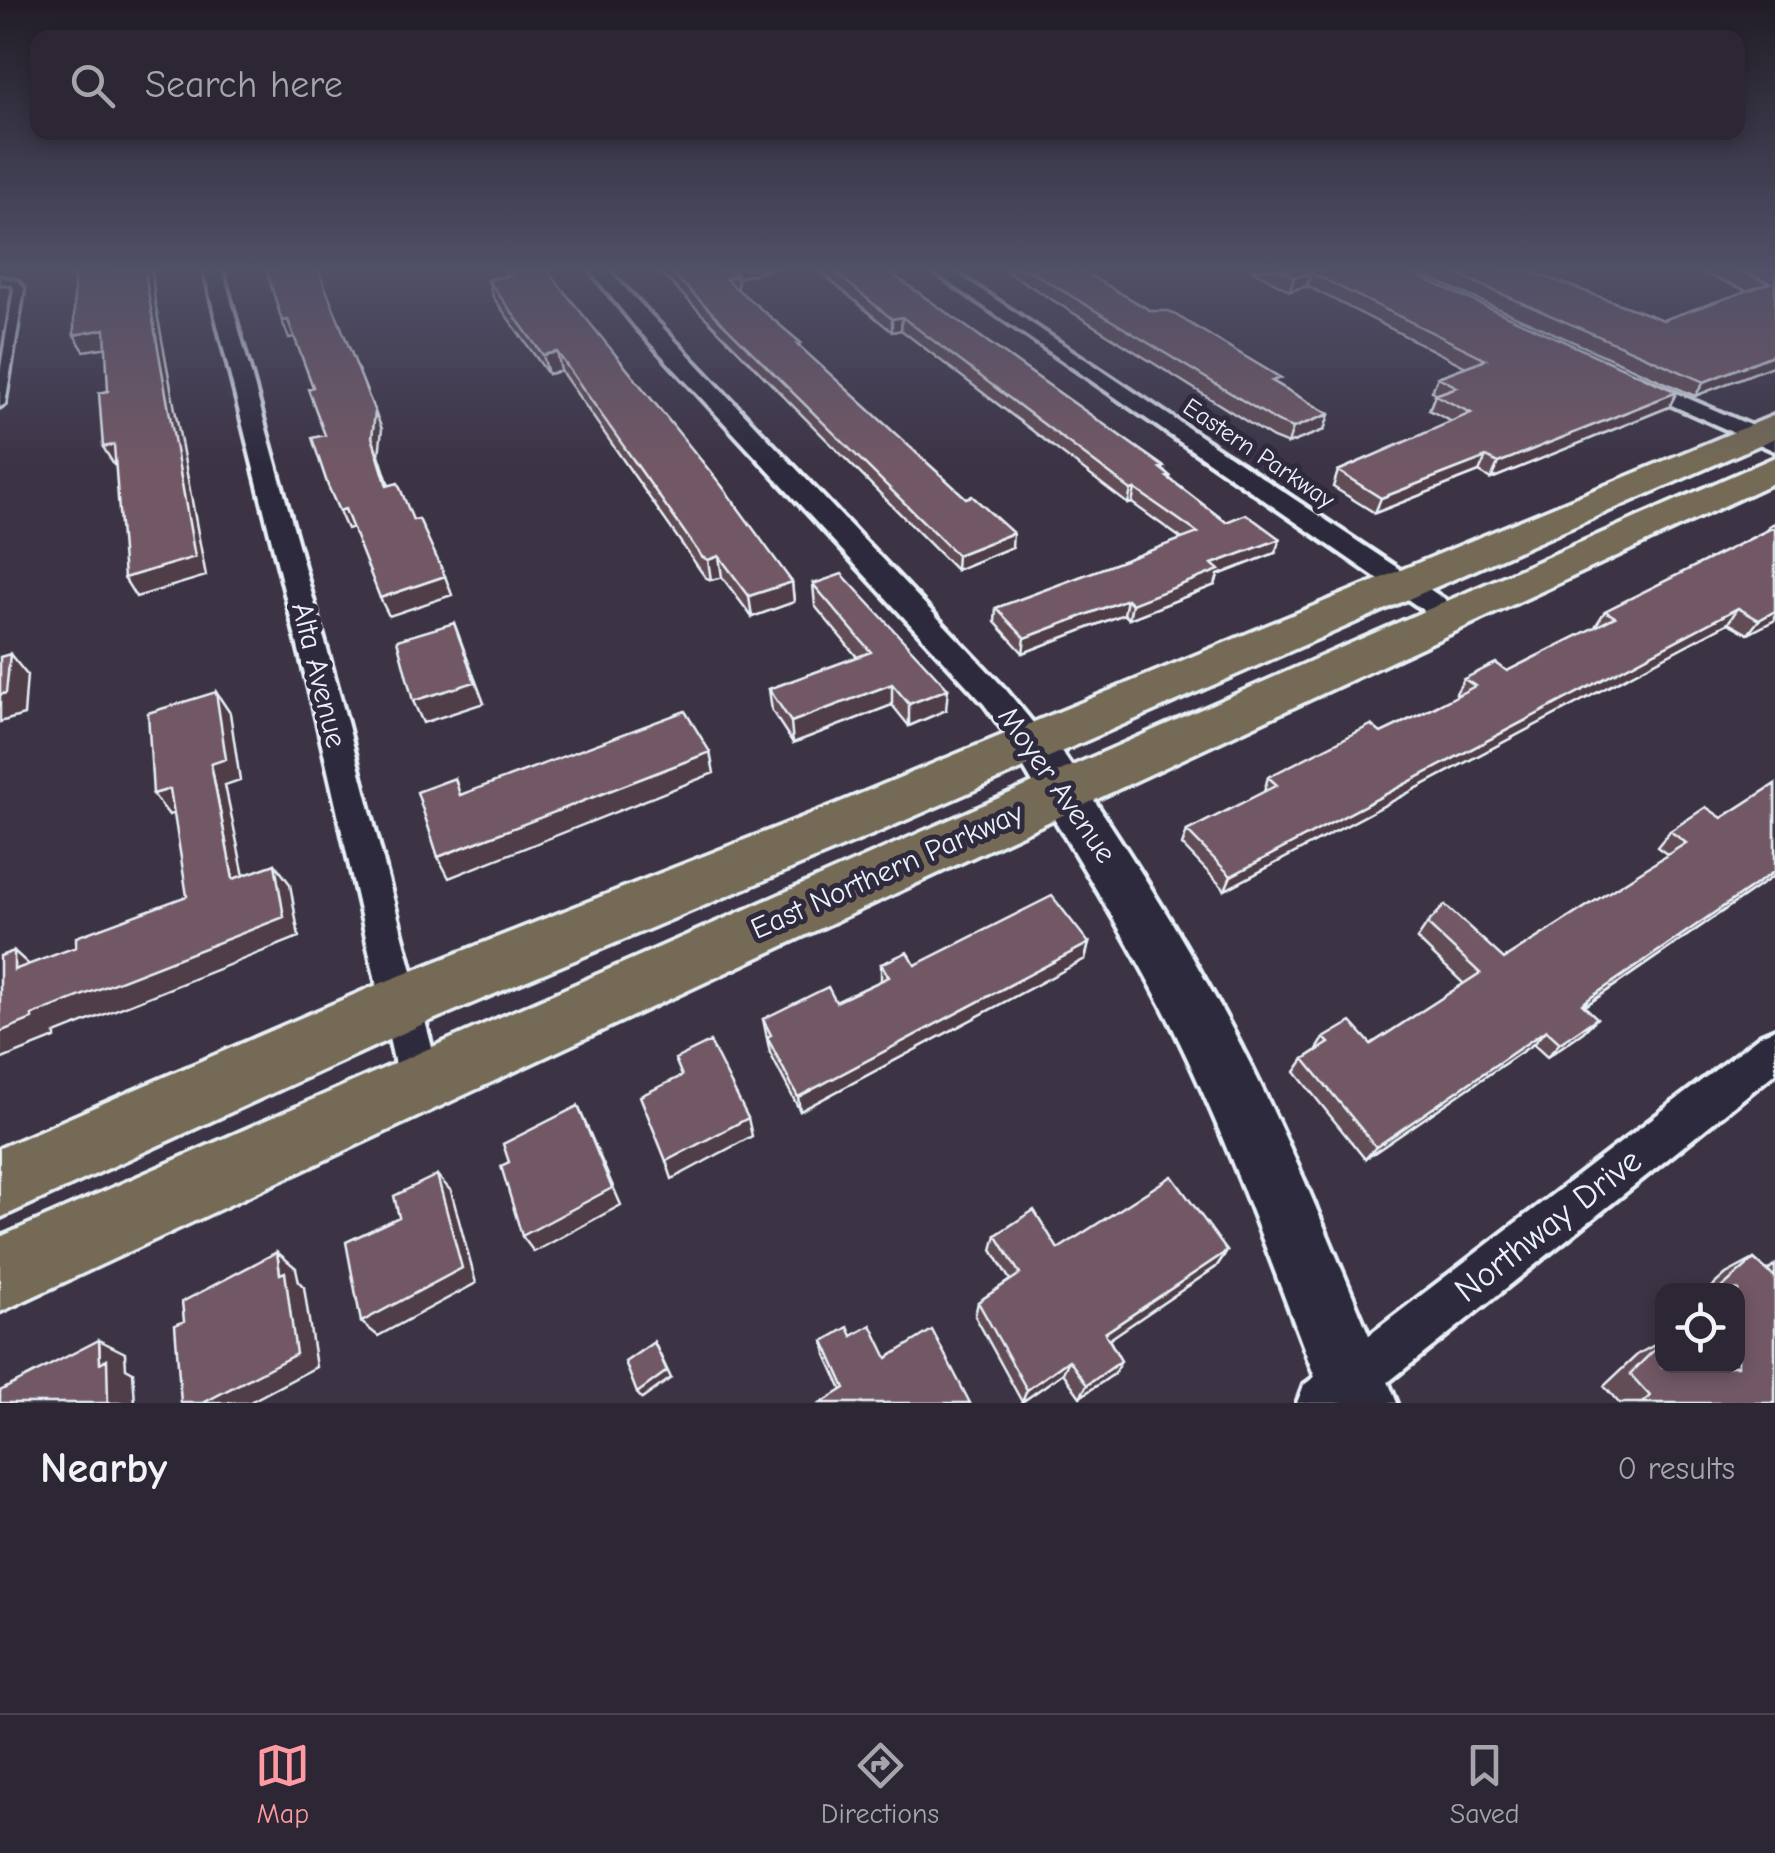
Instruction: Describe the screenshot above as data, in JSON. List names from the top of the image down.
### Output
{
  "streets": {
    "main road": ["East Northern Parkway"],
    "street": [
      "Eastern Parkway",
      "Alta Avenue",
      "Moyer Avenue",
      "Northway Drive"
    ]
  },
  "crossings": [
    ["Eastern Parkway", "East Northern Parkway"],
    ["Alta Avenue", "East Northern Parkway"],
    ["Moyer Avenue", "East Northern Parkway"],
    ["Moyer Avenue", "Northway Drive"]
  ],
  "page": {
    "search": "Search here",
    "heading": ["Nearby", "0 results"],
    "nav": ["Map", "Directions", "Saved"]
  }
}
